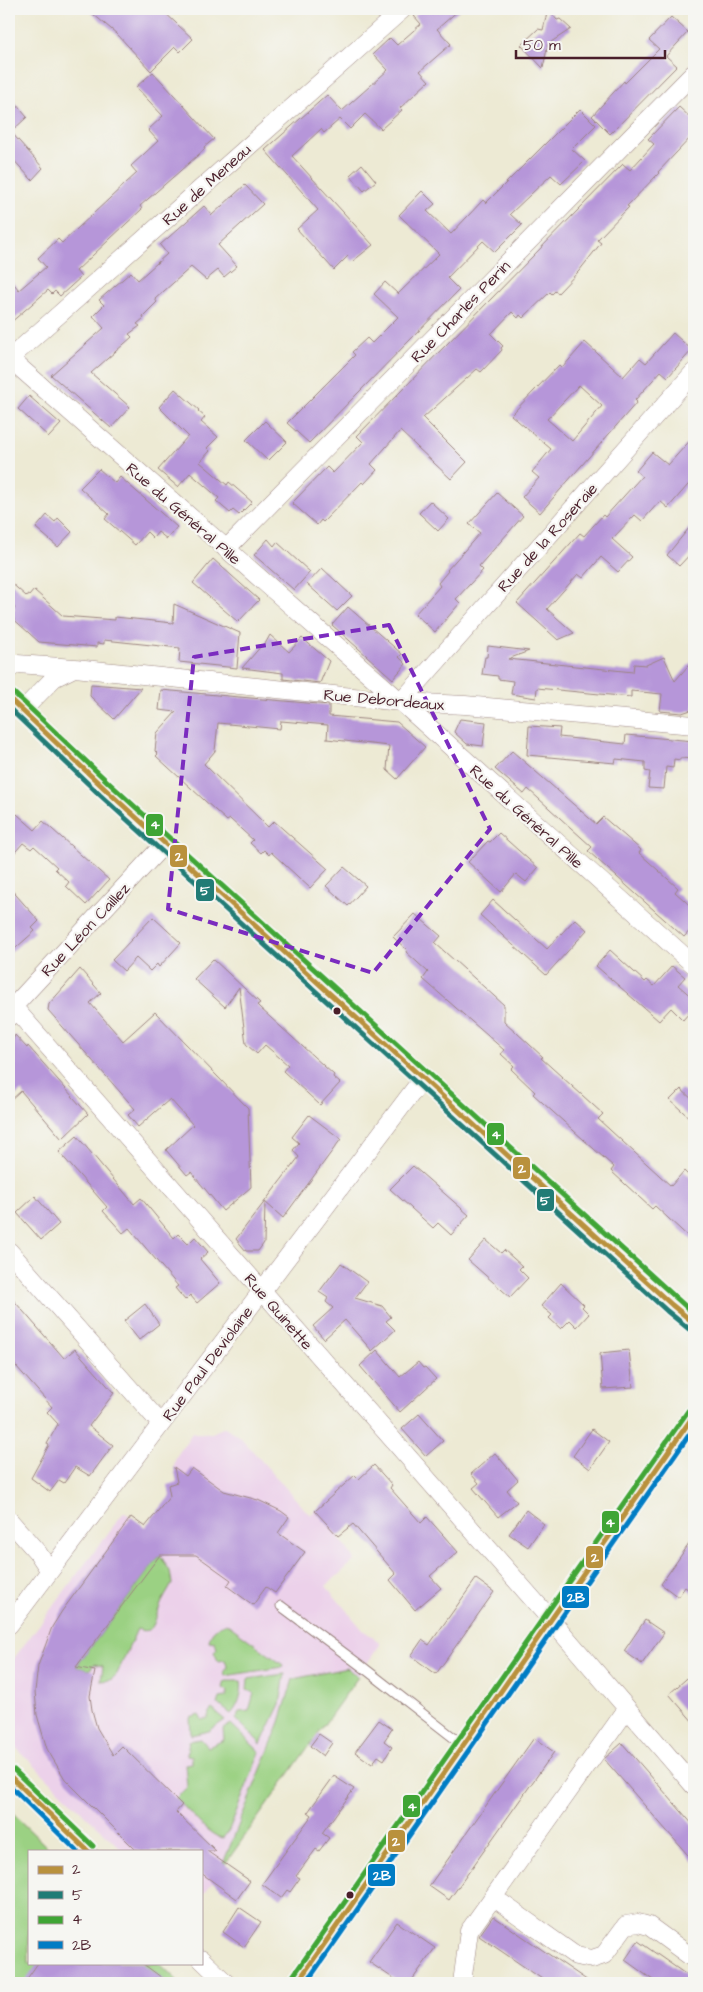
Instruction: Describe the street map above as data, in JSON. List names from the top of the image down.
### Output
{
  "streets": {
    "street": [
      "Rue de Meneau",
      "Rue Charles Perin",
      "Rue du Général Pille",
      "Rue de la Roseraie",
      "Rue Debordeaux",
      "Rue Léon Caillez",
      "Rue Quinette",
      "Rue Paul Deviolaine"
    ]
  },
  "crossings": [
    ["Rue de Meneau", "Rue du Général Pille"],
    ["Rue Charles Perin", "Rue du Général Pille"],
    ["Rue du Général Pille", "Rue de la Roseraie"],
    ["Rue du Général Pille", "Rue Debordeaux"],
    ["Rue de la Roseraie", "Rue Debordeaux"],
    ["Rue Léon Caillez", "Rue Quinette"],
    ["Rue Quinette", "Rue Paul Deviolaine"]
  ],
  "lines": [
    "transit line 4",
    "transit line 2",
    "transit line 5",
    "transit line 2B"
  ],
  "legend": [
    "2",
    "5",
    "4",
    "2B"
  ],
  "scale_bar": "50 m"
}
